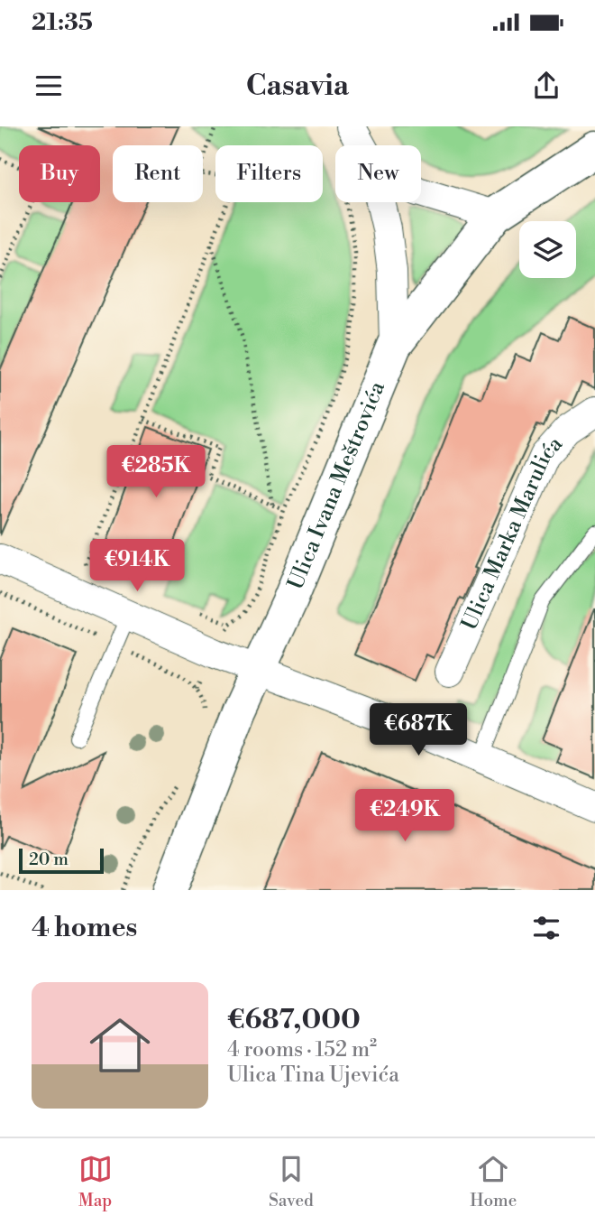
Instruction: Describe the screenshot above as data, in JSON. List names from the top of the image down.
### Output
{
  "streets": {
    "main road": ["Ulica Ivana Meštrovića"],
    "street": ["Ulica Marka Marulića"]
  },
  "scale_bar": "20 m",
  "page": {
    "status": "21:35",
    "header": "Casavia",
    "chip": [
      "Buy",
      "Rent",
      "Filters",
      "New"
    ],
    "price": [
      "€285K",
      "€914K",
      "€687K",
      "€249K"
    ],
    "scale": "20 m",
    "heading": "4 homes",
    "list": [
      {
        "name": "€687,000",
        "note": "4 rooms · 152 m² · Ulica Tina Ujevića"
      }
    ],
    "tabs": ["Map", "Saved", "Home"]
  }
}
